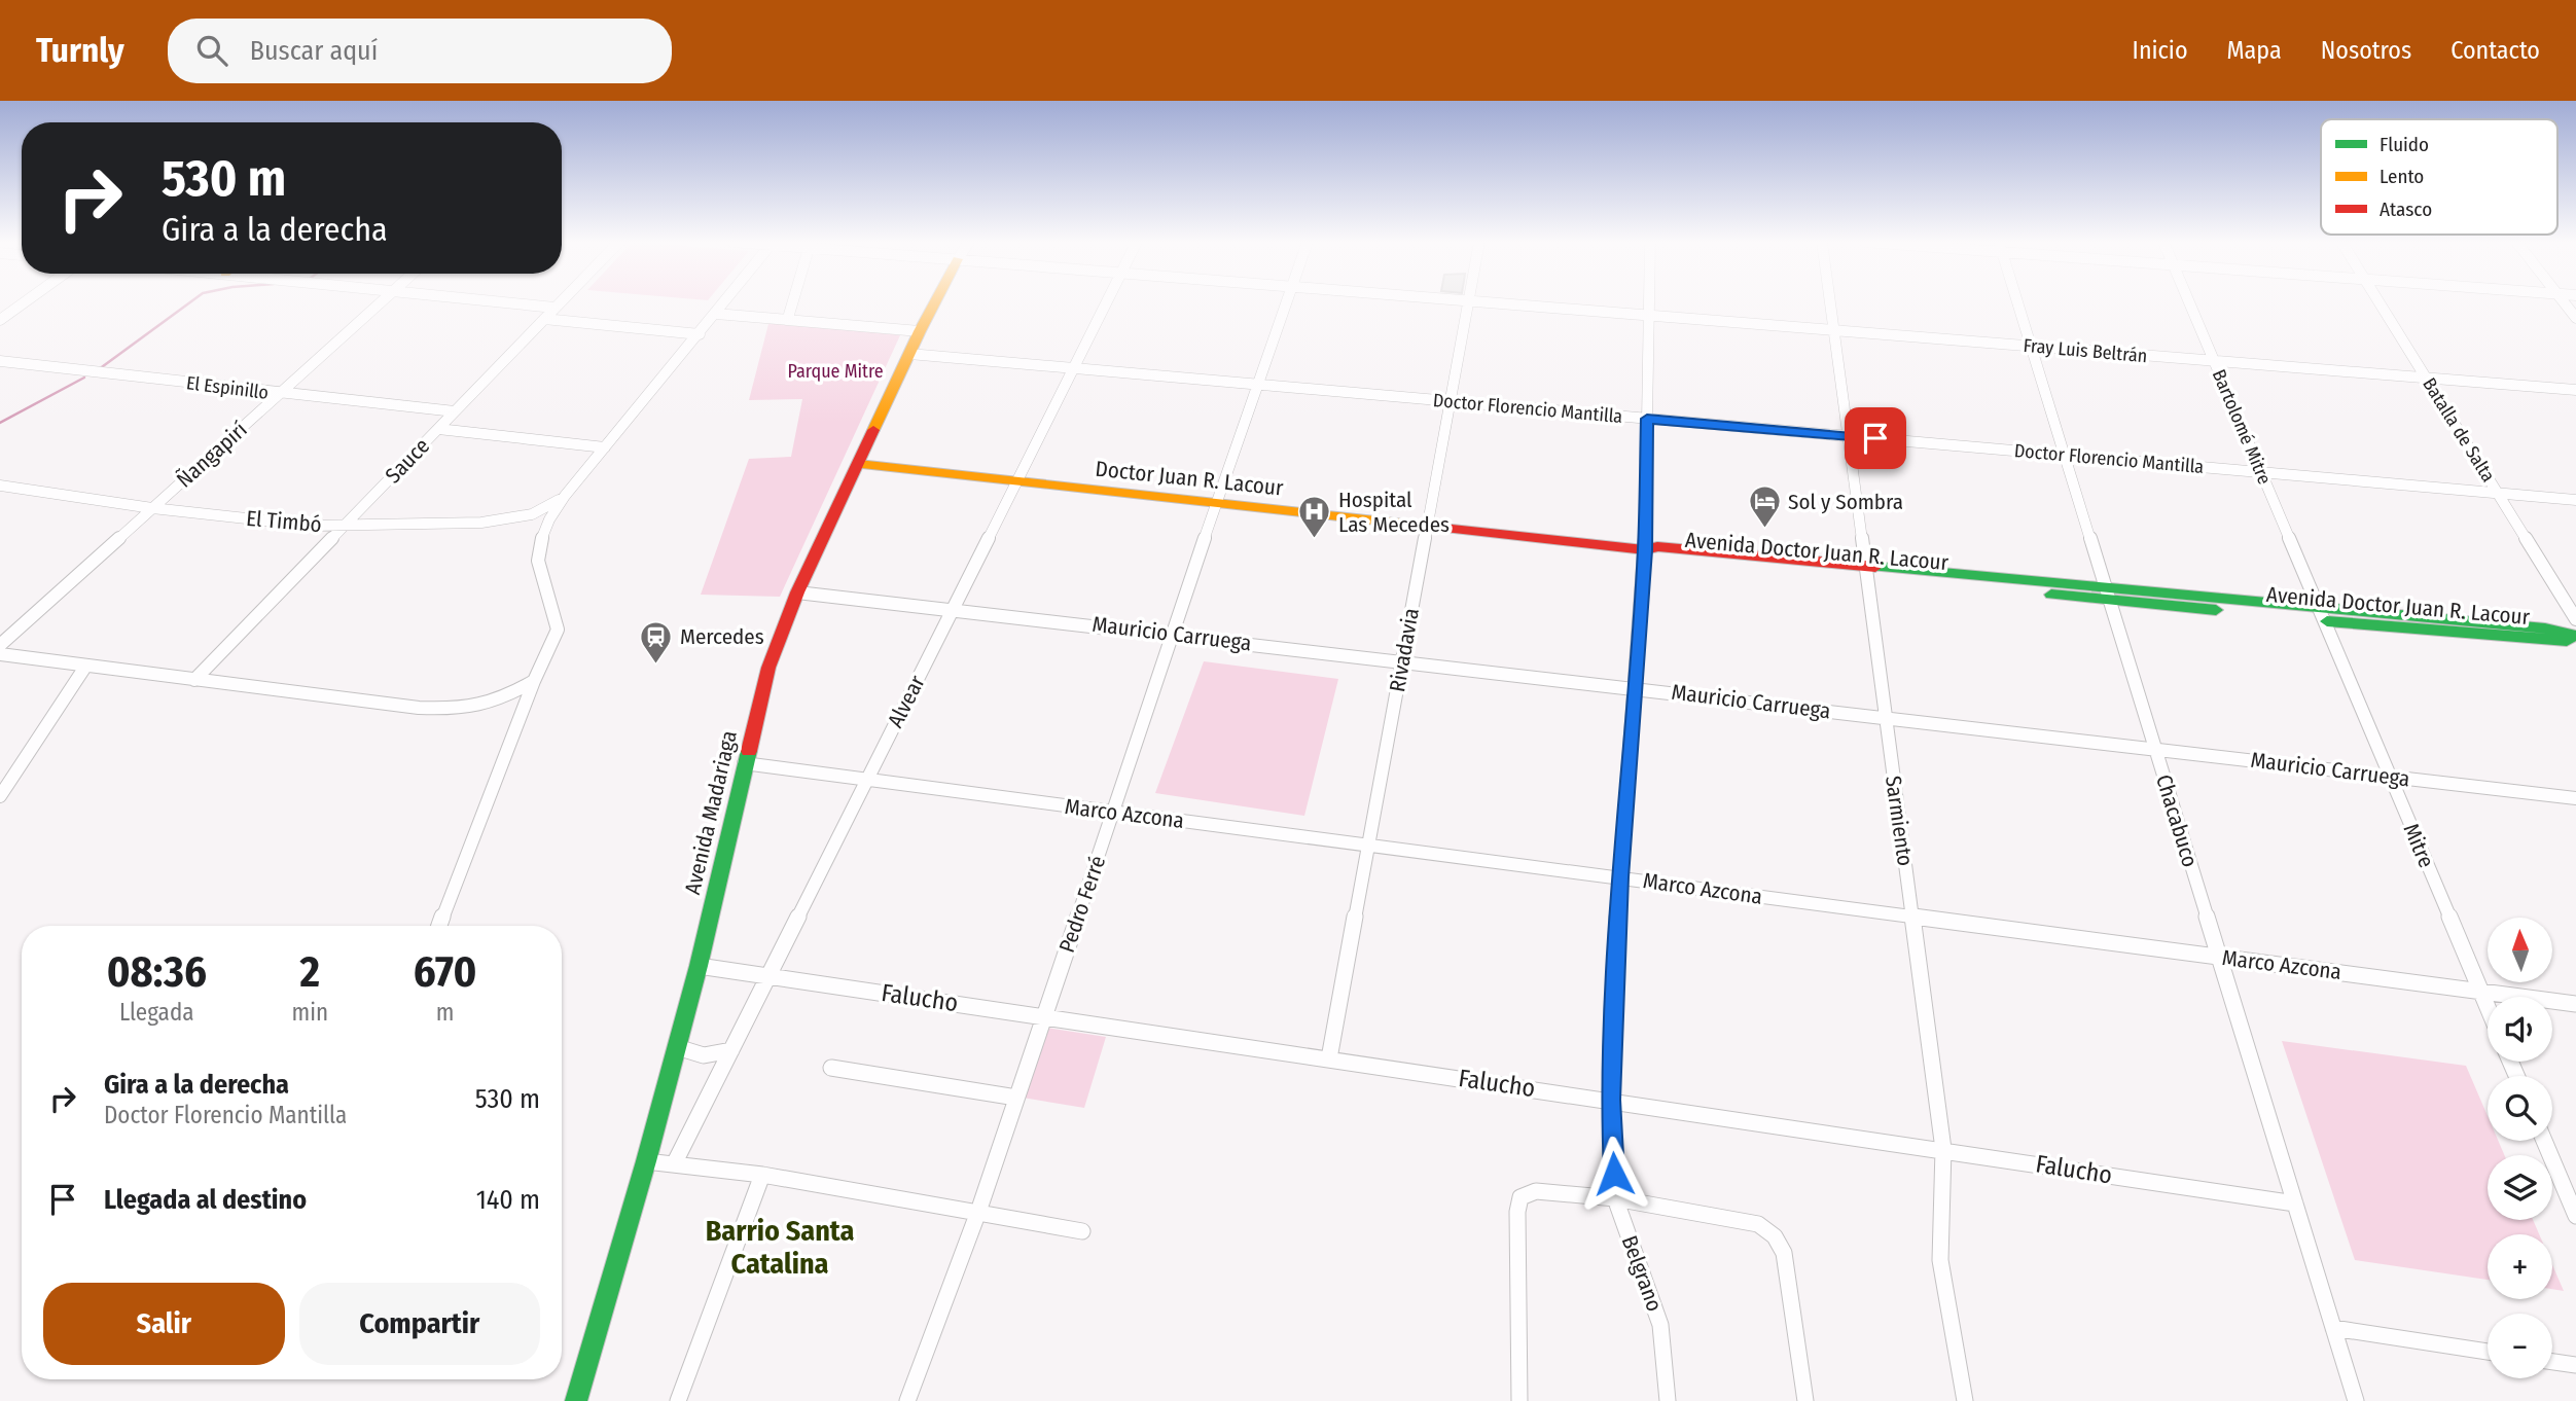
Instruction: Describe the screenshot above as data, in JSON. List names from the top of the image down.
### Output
{
  "streets": {
    "street": [
      "Fray Luis Beltrán",
      "El Espinillo",
      "Doctor Florencio Mantilla",
      "Bartolomé Mitre",
      "Batalla de Salta",
      "Ñangapirí",
      "Sauce",
      "Doctor Juan R. Lacour",
      "El Timbó",
      "Avenida Doctor Juan R. Lacour",
      "Mauricio Carruega",
      "Rivadavia",
      "Alvear",
      "Avenida Madariaga",
      "Marco Azcona",
      "Sarmiento",
      "Chacabuco",
      "Mitre",
      "Pedro Ferré",
      "Falucho",
      "Belgrano"
    ]
  },
  "crossings": [
    ["Fray Luis Beltrán", "Bartolomé Mitre"],
    ["Fray Luis Beltrán", "Batalla de Salta"],
    ["Fray Luis Beltrán", "Sarmiento"],
    ["Fray Luis Beltrán", "Chacabuco"],
    ["Fray Luis Beltrán", "Belgrano"],
    ["El Espinillo", "Ñangapirí"],
    ["El Espinillo", "Sauce"],
    ["Doctor Florencio Mantilla", "Bartolomé Mitre"],
    ["Doctor Florencio Mantilla", "Batalla de Salta"],
    ["Doctor Florencio Mantilla", "Rivadavia"],
    ["Doctor Florencio Mantilla", "Alvear"],
    ["Doctor Florencio Mantilla", "Avenida Madariaga"],
    ["Doctor Florencio Mantilla", "Sarmiento"],
    ["Doctor Florencio Mantilla", "Chacabuco"],
    ["Doctor Florencio Mantilla", "Pedro Ferré"],
    ["Doctor Florencio Mantilla", "Belgrano"],
    ["Bartolomé Mitre", "Avenida Doctor Juan R. Lacour"],
    ["Bartolomé Mitre", "Mitre"],
    ["Ñangapirí", "El Timbó"],
    ["Sauce", "El Timbó"],
    ["Doctor Juan R. Lacour", "Avenida Doctor Juan R. Lacour"],
    ["Doctor Juan R. Lacour", "Rivadavia"],
    ["Doctor Juan R. Lacour", "Alvear"],
    ["Doctor Juan R. Lacour", "Avenida Madariaga"],
    ["Doctor Juan R. Lacour", "Pedro Ferré"],
    ["Doctor Juan R. Lacour", "Belgrano"],
    ["Avenida Doctor Juan R. Lacour", "Sarmiento"],
    ["Avenida Doctor Juan R. Lacour", "Chacabuco"],
    ["Avenida Doctor Juan R. Lacour", "Mitre"],
    ["Avenida Doctor Juan R. Lacour", "Belgrano"],
    ["Mauricio Carruega", "Rivadavia"],
    ["Mauricio Carruega", "Alvear"],
    ["Mauricio Carruega", "Avenida Madariaga"],
    ["Mauricio Carruega", "Sarmiento"],
    ["Mauricio Carruega", "Chacabuco"],
    ["Mauricio Carruega", "Mitre"],
    ["Mauricio Carruega", "Pedro Ferré"],
    ["Mauricio Carruega", "Belgrano"],
    ["Rivadavia", "Marco Azcona"],
    ["Rivadavia", "Falucho"],
    ["Alvear", "Marco Azcona"],
    ["Alvear", "Falucho"],
    ["Avenida Madariaga", "Marco Azcona"],
    ["Avenida Madariaga", "Falucho"],
    ["Marco Azcona", "Sarmiento"],
    ["Marco Azcona", "Chacabuco"],
    ["Marco Azcona", "Mitre"],
    ["Marco Azcona", "Pedro Ferré"],
    ["Marco Azcona", "Belgrano"],
    ["Sarmiento", "Falucho"],
    ["Chacabuco", "Falucho"],
    ["Pedro Ferré", "Falucho"],
    ["Falucho", "Belgrano"]
  ],
  "districts": ["Barrio Santa Catalina"],
  "parks": ["Parque Mitre"],
  "places": {
    "hotel": ["Sol y Sombra"],
    "hospital": ["Hospital Las Mecedes"],
    "station": ["Mercedes"]
  },
  "legend": ["Fluido", "Lento", "Atasco"],
  "north": "top",
  "page": {
    "header": "Turnly",
    "search": "Buscar aquí",
    "nav": [
      "Inicio",
      "Mapa",
      "Nosotros",
      "Contacto"
    ],
    "turn": ["530 m", "Gira a la derecha"],
    "map_buttons": ["+", "−"],
    "eta": [
      "08:36",
      "Llegada",
      "2",
      "min",
      "670",
      "m"
    ],
    "list": [
      {
        "name": "Gira a la derecha",
        "note": "Doctor Florencio Mantilla",
        "value": "530 m"
      },
      {
        "name": "Llegada al destino",
        "value": "140 m"
      }
    ],
    "buttons": ["Salir", "Compartir"]
  }
}
